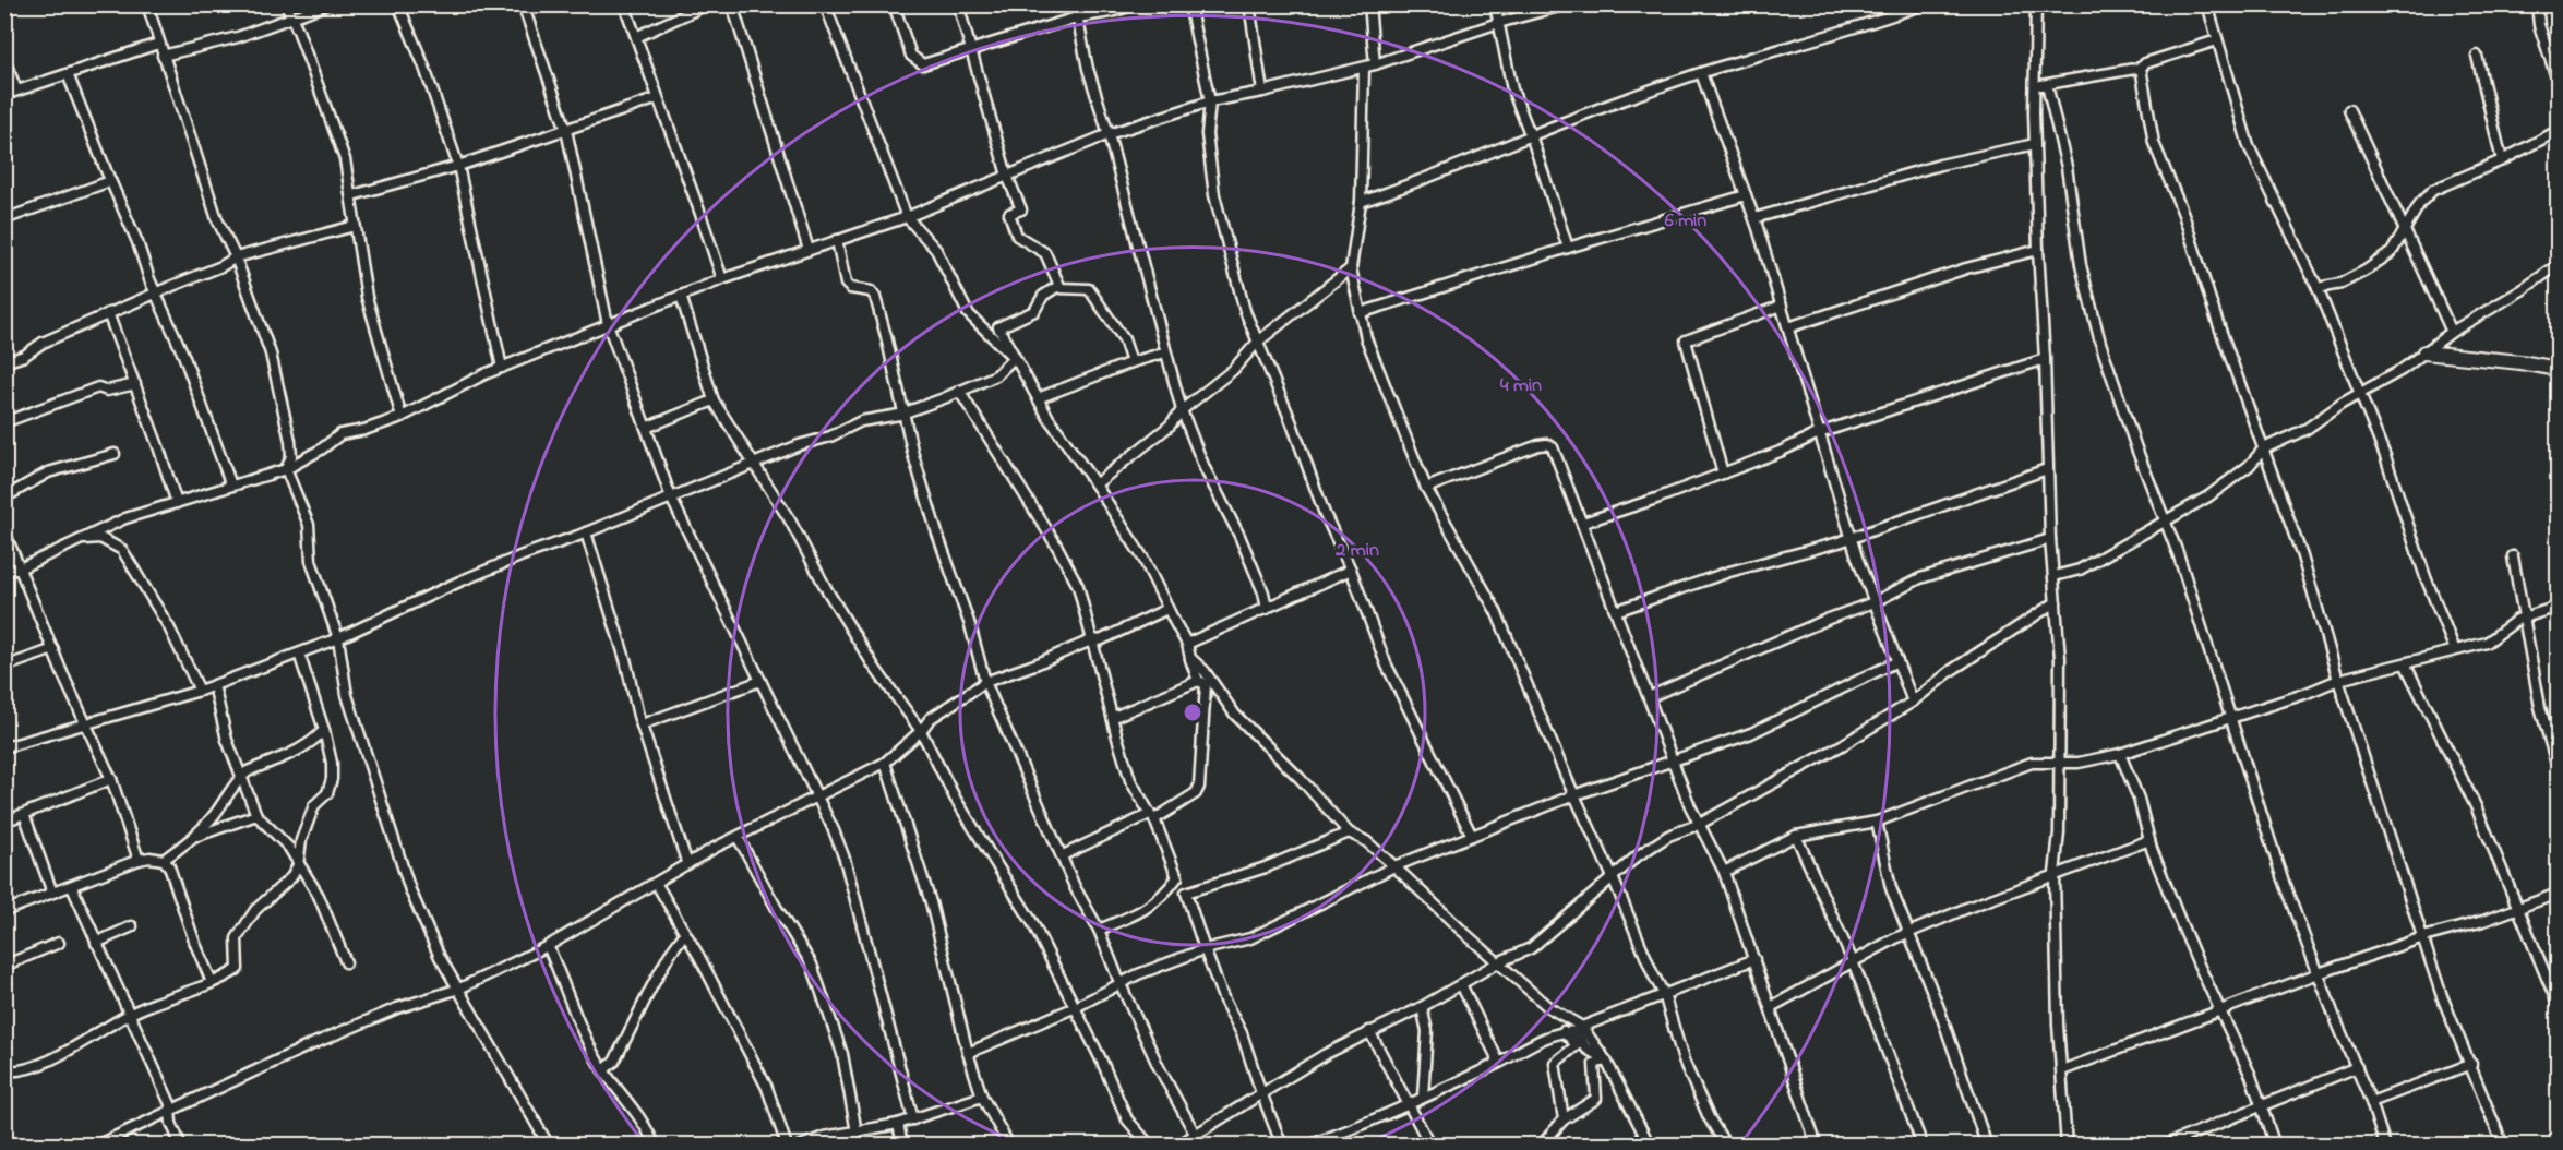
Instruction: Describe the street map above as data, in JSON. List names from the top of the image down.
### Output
{
  "rings": ["6 min", "4 min", "2 min"]
}
